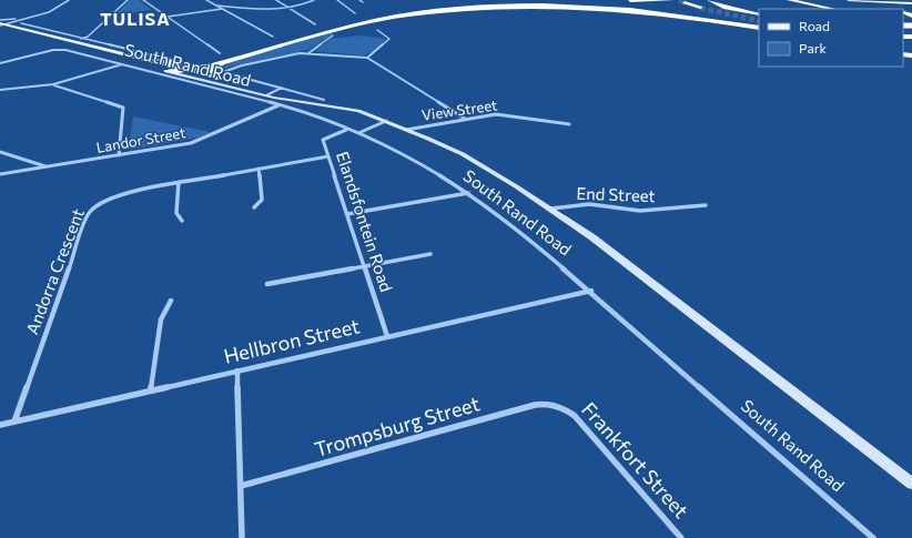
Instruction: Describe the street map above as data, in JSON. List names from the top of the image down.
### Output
{
  "streets": {
    "main road": ["South Rand Road"],
    "street": [
      "View Street",
      "Landor Street",
      "End Street",
      "Elandsfontein Road",
      "Andorra Crescent",
      "Hellbron Street",
      "Trompsburg Street",
      "Frankfort Street"
    ]
  },
  "crossings": [
    ["South Rand Road", "View Street"],
    ["South Rand Road", "Landor Street"],
    ["South Rand Road", "End Street"],
    ["South Rand Road", "Elandsfontein Road"],
    ["South Rand Road", "Hellbron Street"],
    ["Elandsfontein Road", "Andorra Crescent"],
    ["Elandsfontein Road", "Hellbron Street"],
    ["Andorra Crescent", "Hellbron Street"],
    ["Trompsburg Street", "Frankfort Street"]
  ],
  "districts": ["TULISA"],
  "legend": ["Road", "Park"]
}
